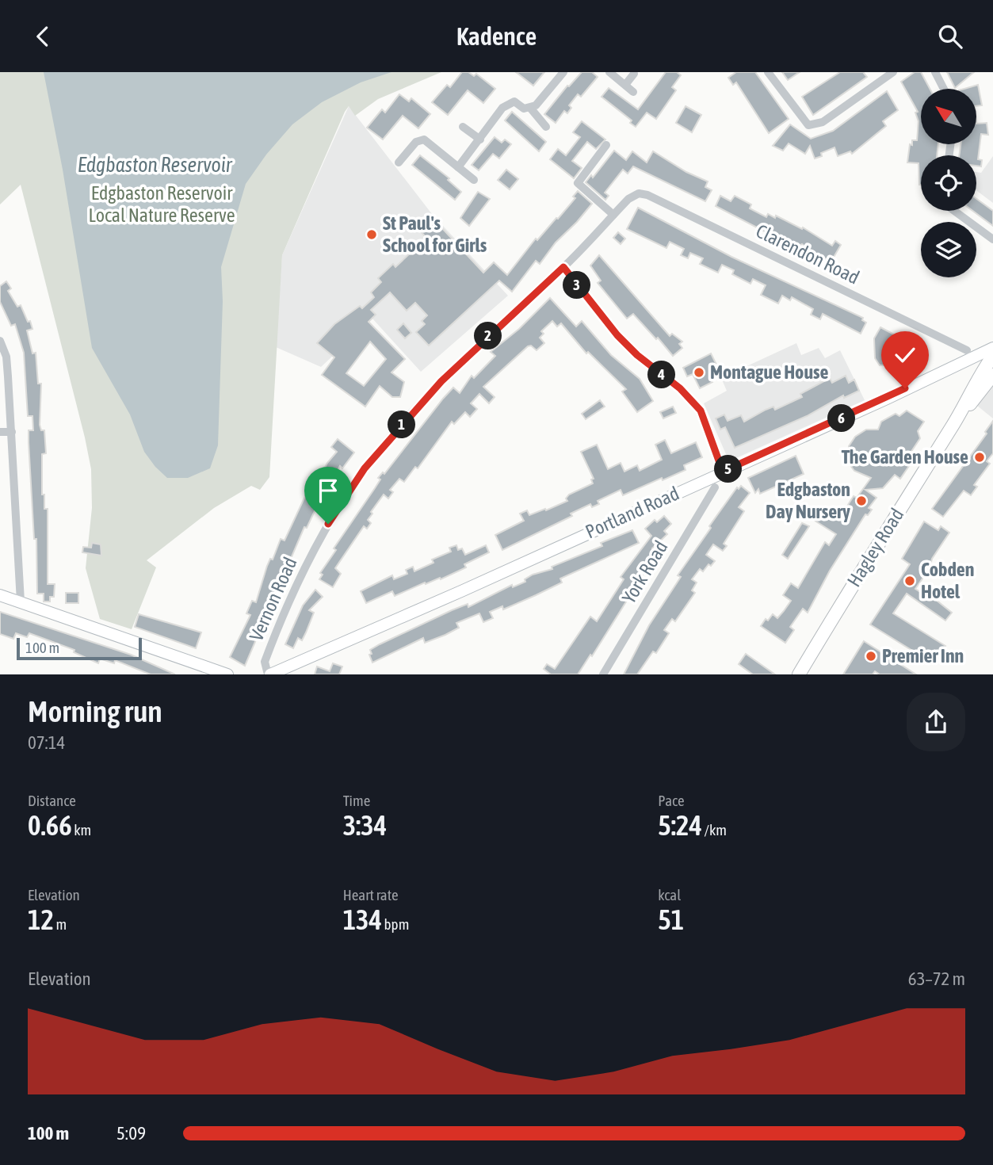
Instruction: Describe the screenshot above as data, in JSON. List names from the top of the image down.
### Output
{
  "streets": {
    "highway": ["Hagley Road"],
    "main road": ["Portland Road"],
    "street": ["Clarendon Road", "York Road", "Vernon Road"]
  },
  "crossings": [
    ["Clarendon Road", "Vernon Road"],
    ["Portland Road", "Vernon Road"]
  ],
  "water": ["Edgbaston Reservoir"],
  "parks": ["Edgbaston Reservoir Local Nature Reserve"],
  "places": [
    "St Paul's School for Girls",
    "Montague House",
    "The Garden House",
    "Edgbaston Day Nursery",
    "Cobden Hotel",
    "Premier Inn"
  ],
  "scale_bar": "100 m",
  "north": "top left",
  "page": {
    "header": "Kadence",
    "pins": [
      "3",
      "2",
      "4",
      "6",
      "1",
      "5"
    ],
    "scale": "100 m",
    "heading": ["Morning run", "07:14"],
    "stats": [
      ["Distance", "0.66 km"],
      ["Time", "3:34"],
      ["Pace", "5:24 /km"],
      ["Elevation", "12 m"],
      ["Heart rate", "134 bpm"],
      ["kcal", "51"]
    ],
    "chart": ["Elevation", "63–72 m"],
    "list": [
      {
        "name": "100 m",
        "note": "5:09"
      }
    ]
  }
}
